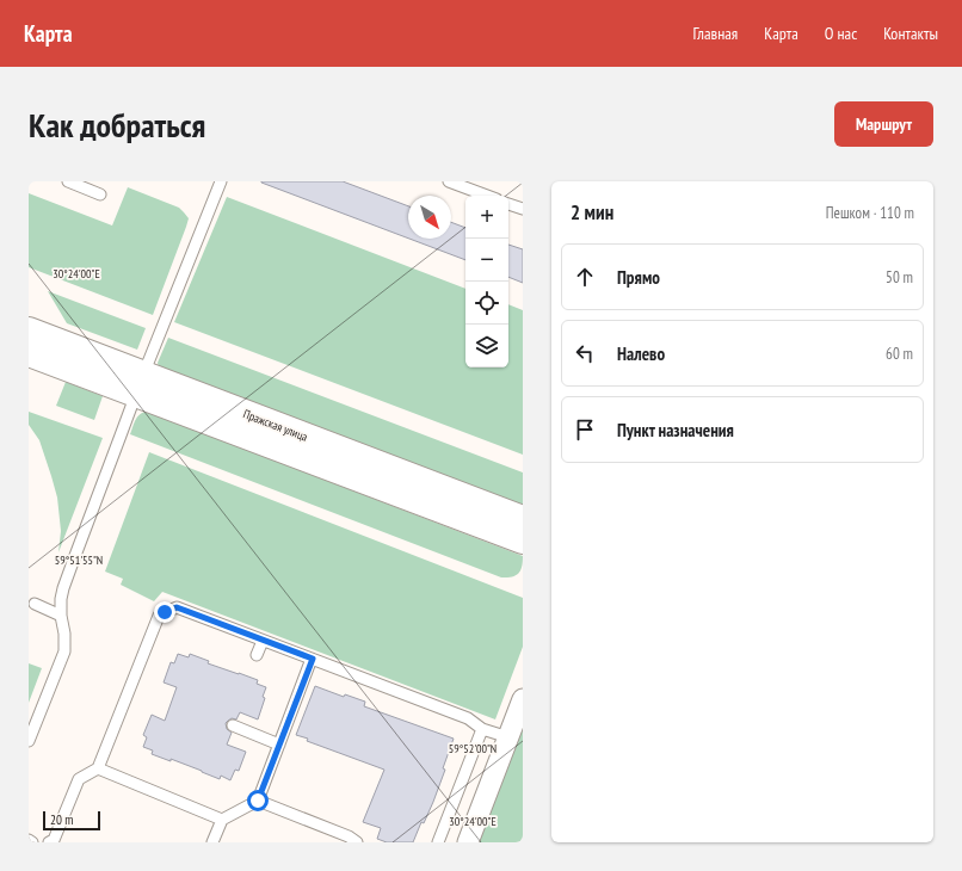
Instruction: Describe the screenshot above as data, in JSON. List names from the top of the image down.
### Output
{
  "streets": {
    "street": ["Пражская улица"]
  },
  "scale_bar": "20 m",
  "north": "bottom right",
  "page": {
    "header": "Карта",
    "nav": [
      "Главная",
      "Карта",
      "О нас",
      "Контакты"
    ],
    "buttons": "Маршрут",
    "title": "Как добраться",
    "heading": ["2 мин", "Пешком · 110 m"],
    "map_buttons": ["+", "−"],
    "list": [
      ["Прямо", "50 m"],
      ["Налево", "60 m"],
      "Пункт назначения"
    ],
    "scale": "20 m"
  },
  "coordinates": ["30°24'00\"E", "59°51'55\"N", "59°52'00\"N"]
}
